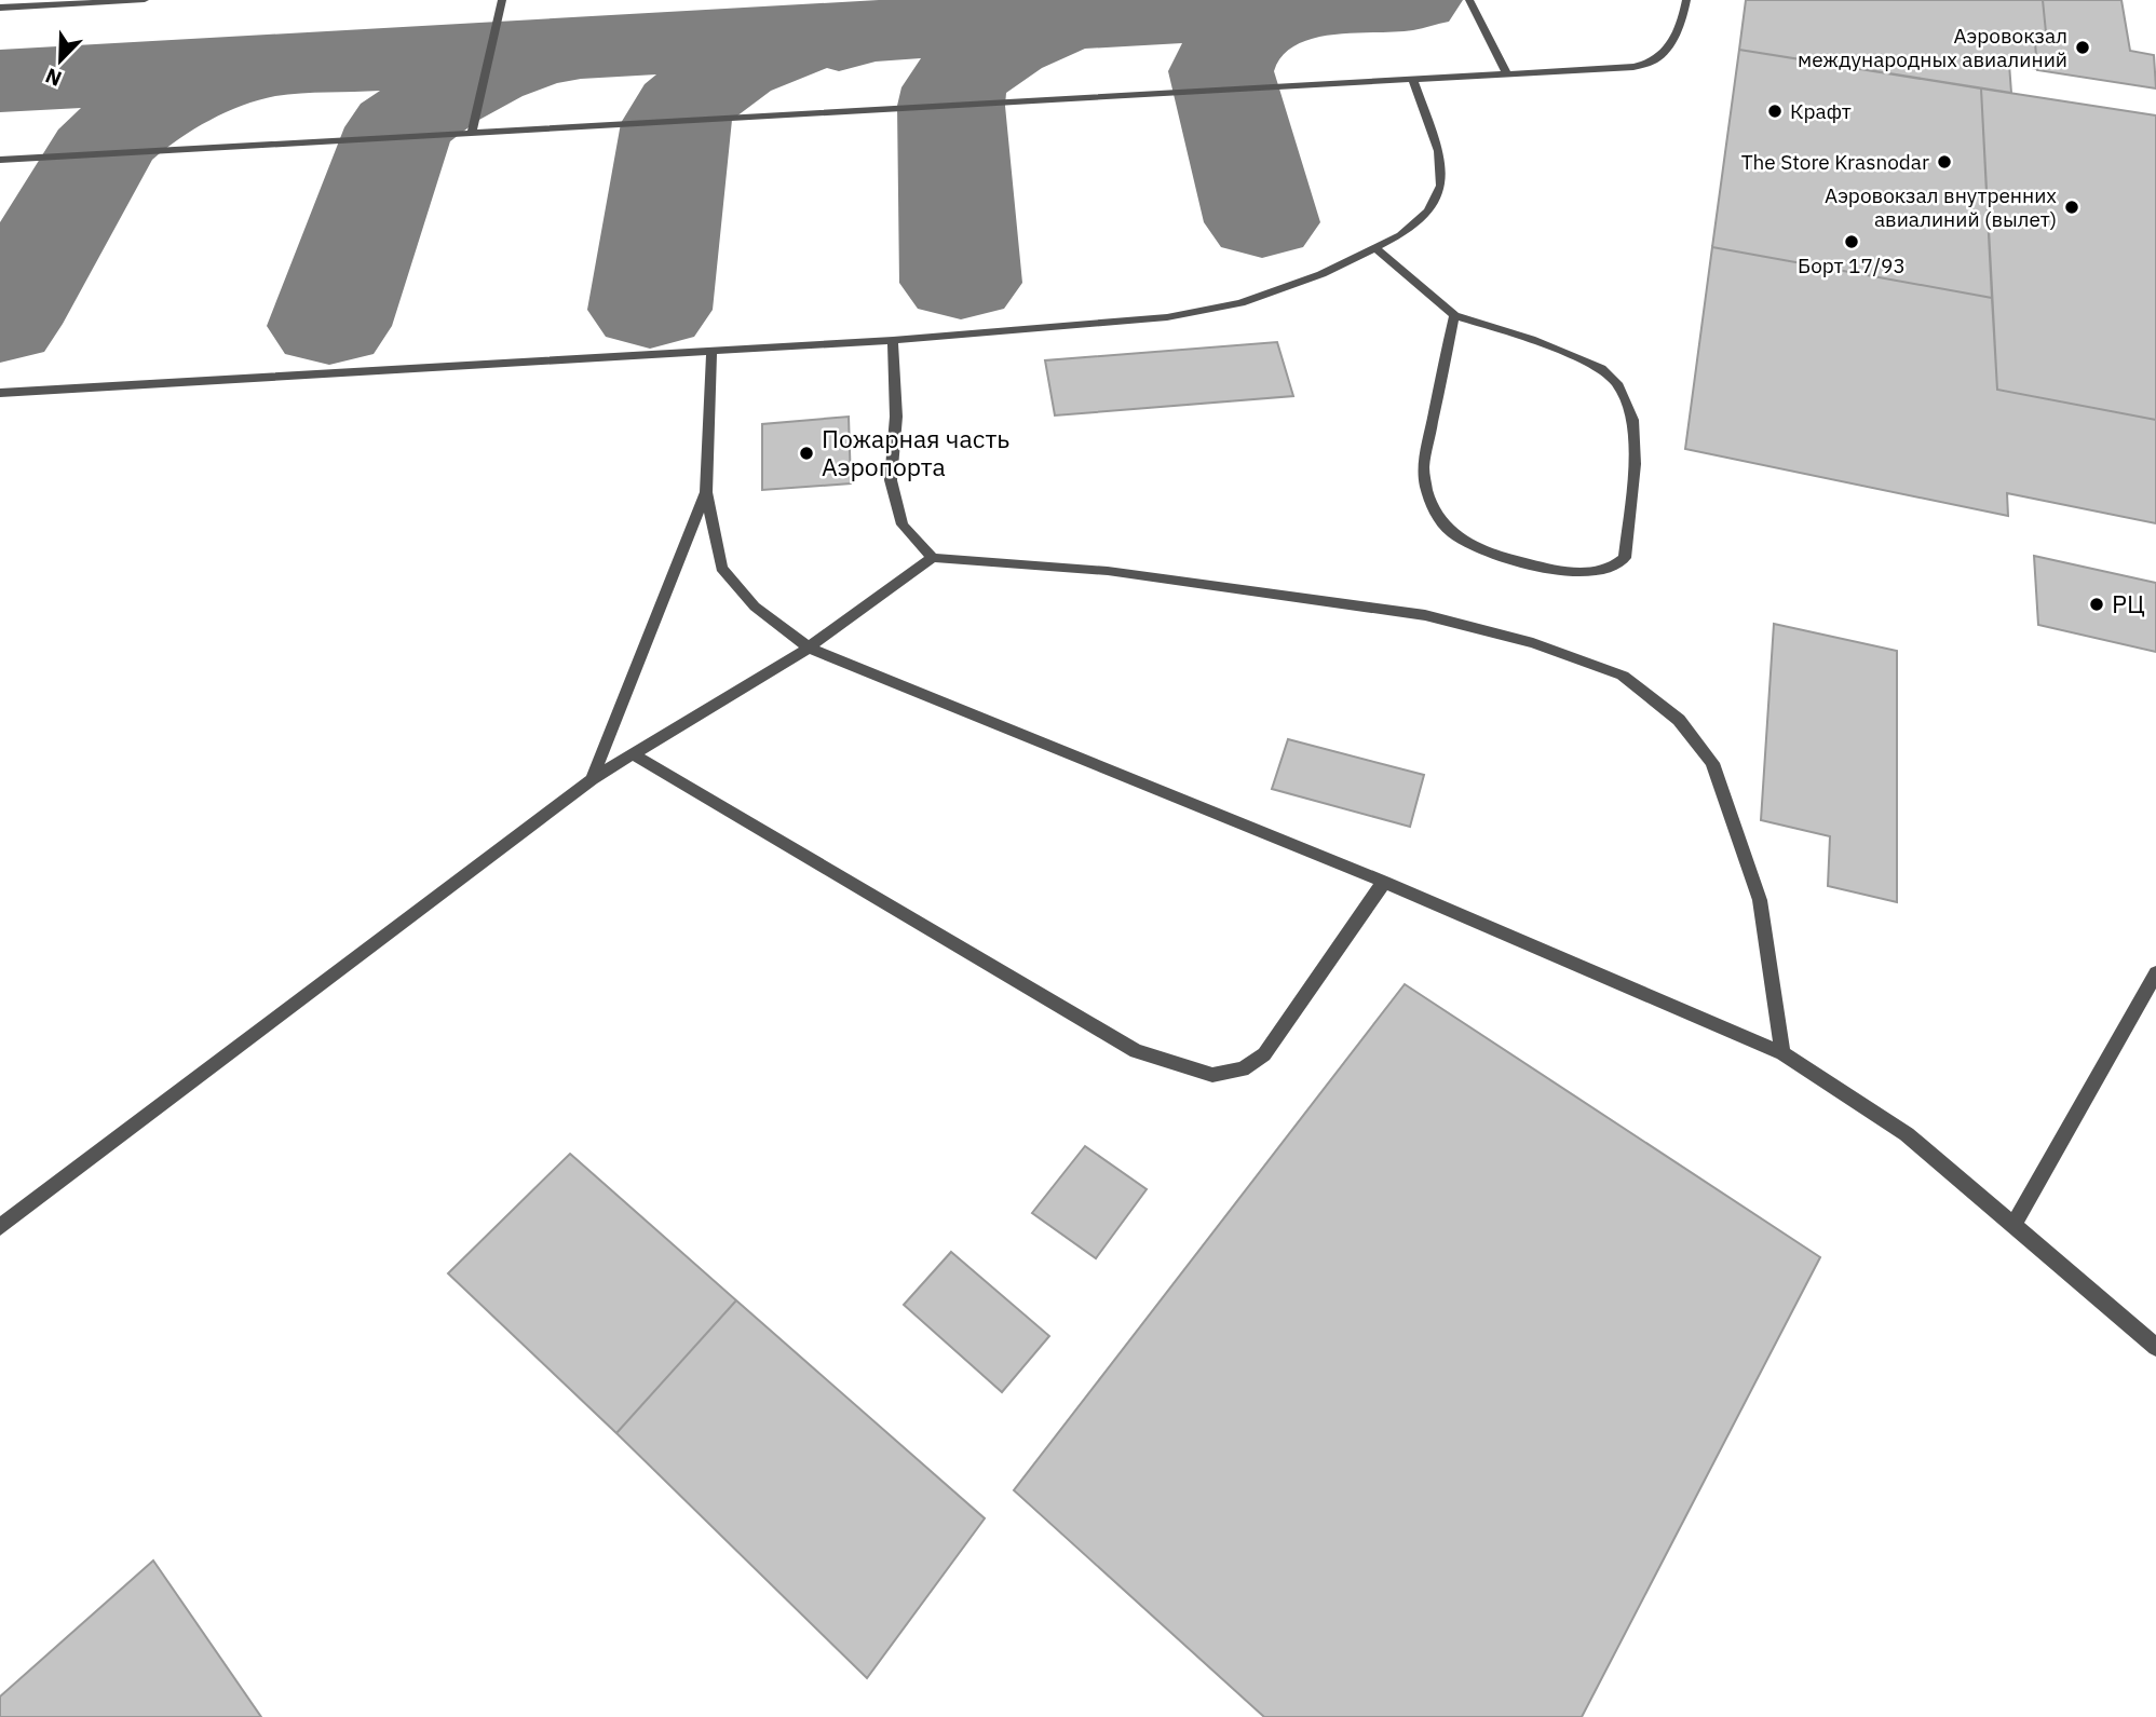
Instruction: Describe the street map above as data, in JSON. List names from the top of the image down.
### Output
{
  "places": [
    "Аэровокзал международных авиалиний",
    "Крафт",
    "The Store Krasnodar",
    "Аэровокзал внутренних авиалиний (вылет)",
    "Борт 17/93",
    "Пожарная часть Аэропорта",
    "РЦ"
  ],
  "north": "bottom left"
}
